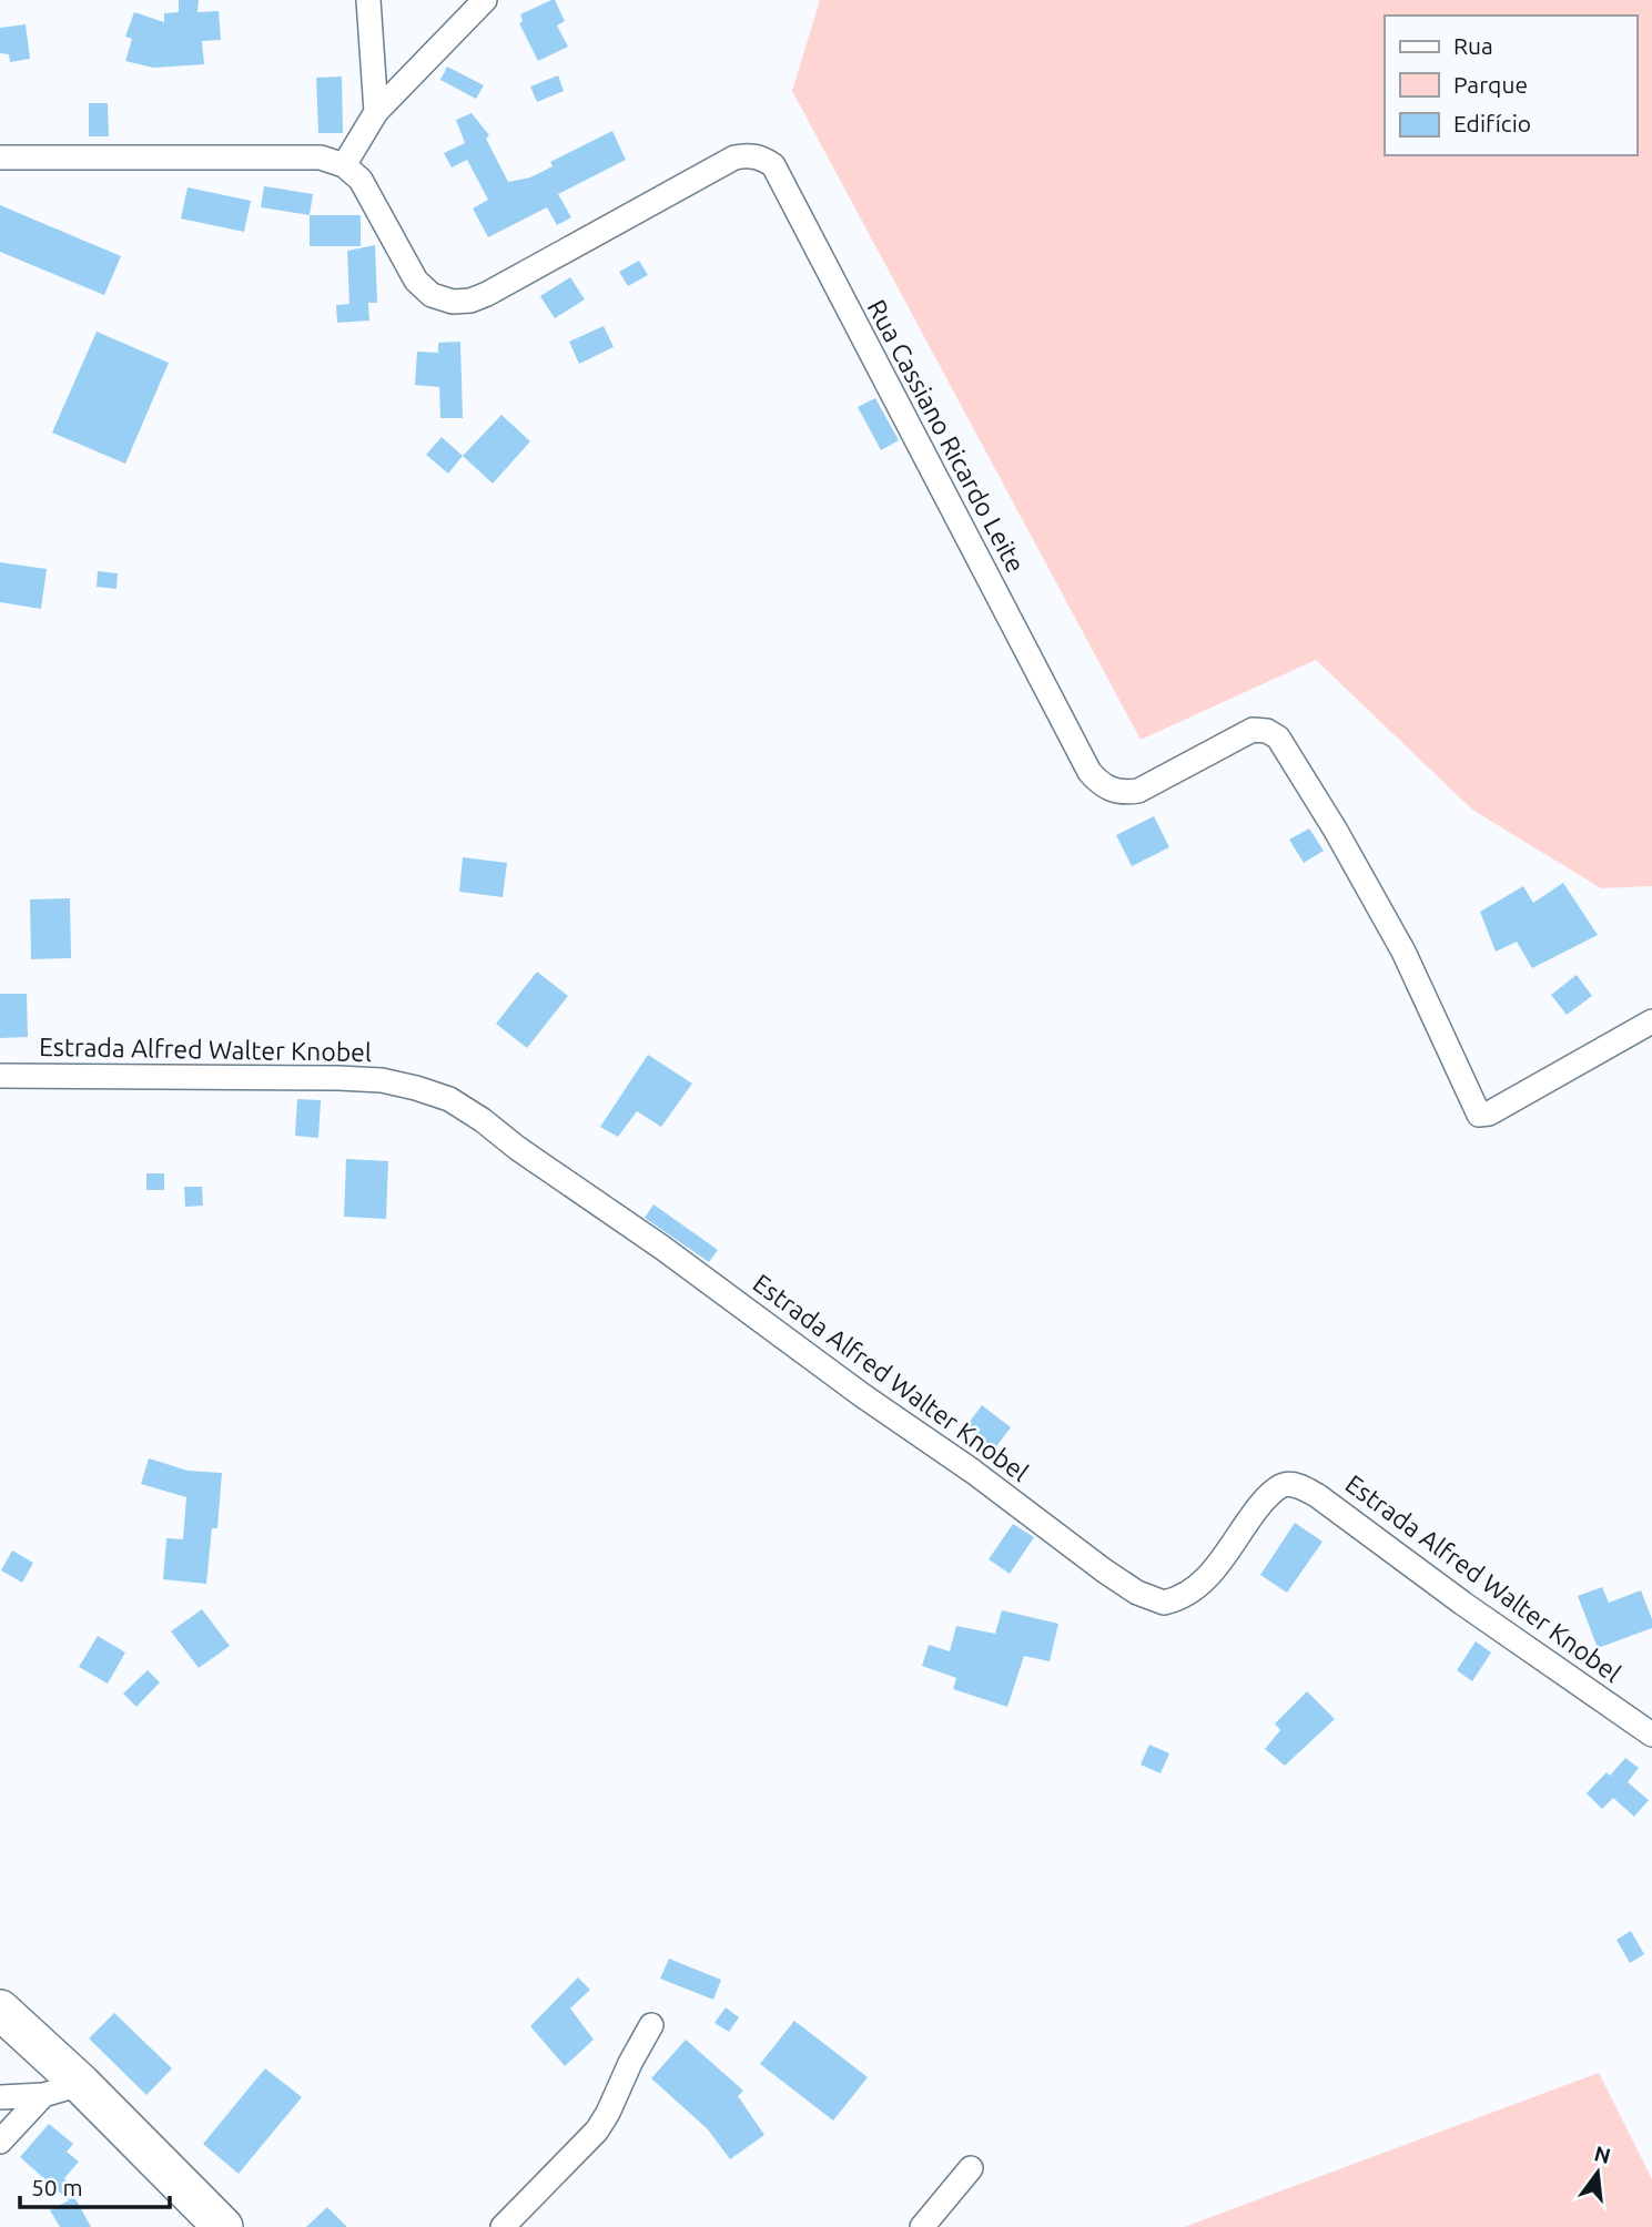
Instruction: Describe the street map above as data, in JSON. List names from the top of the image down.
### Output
{
  "streets": {
    "street": ["Rua Cassiano Ricardo Leite", "Estrada Alfred Walter Knobel"]
  },
  "legend": ["Rua", "Parque", "Edifício"],
  "scale_bar": "50 m",
  "north": "top"
}
